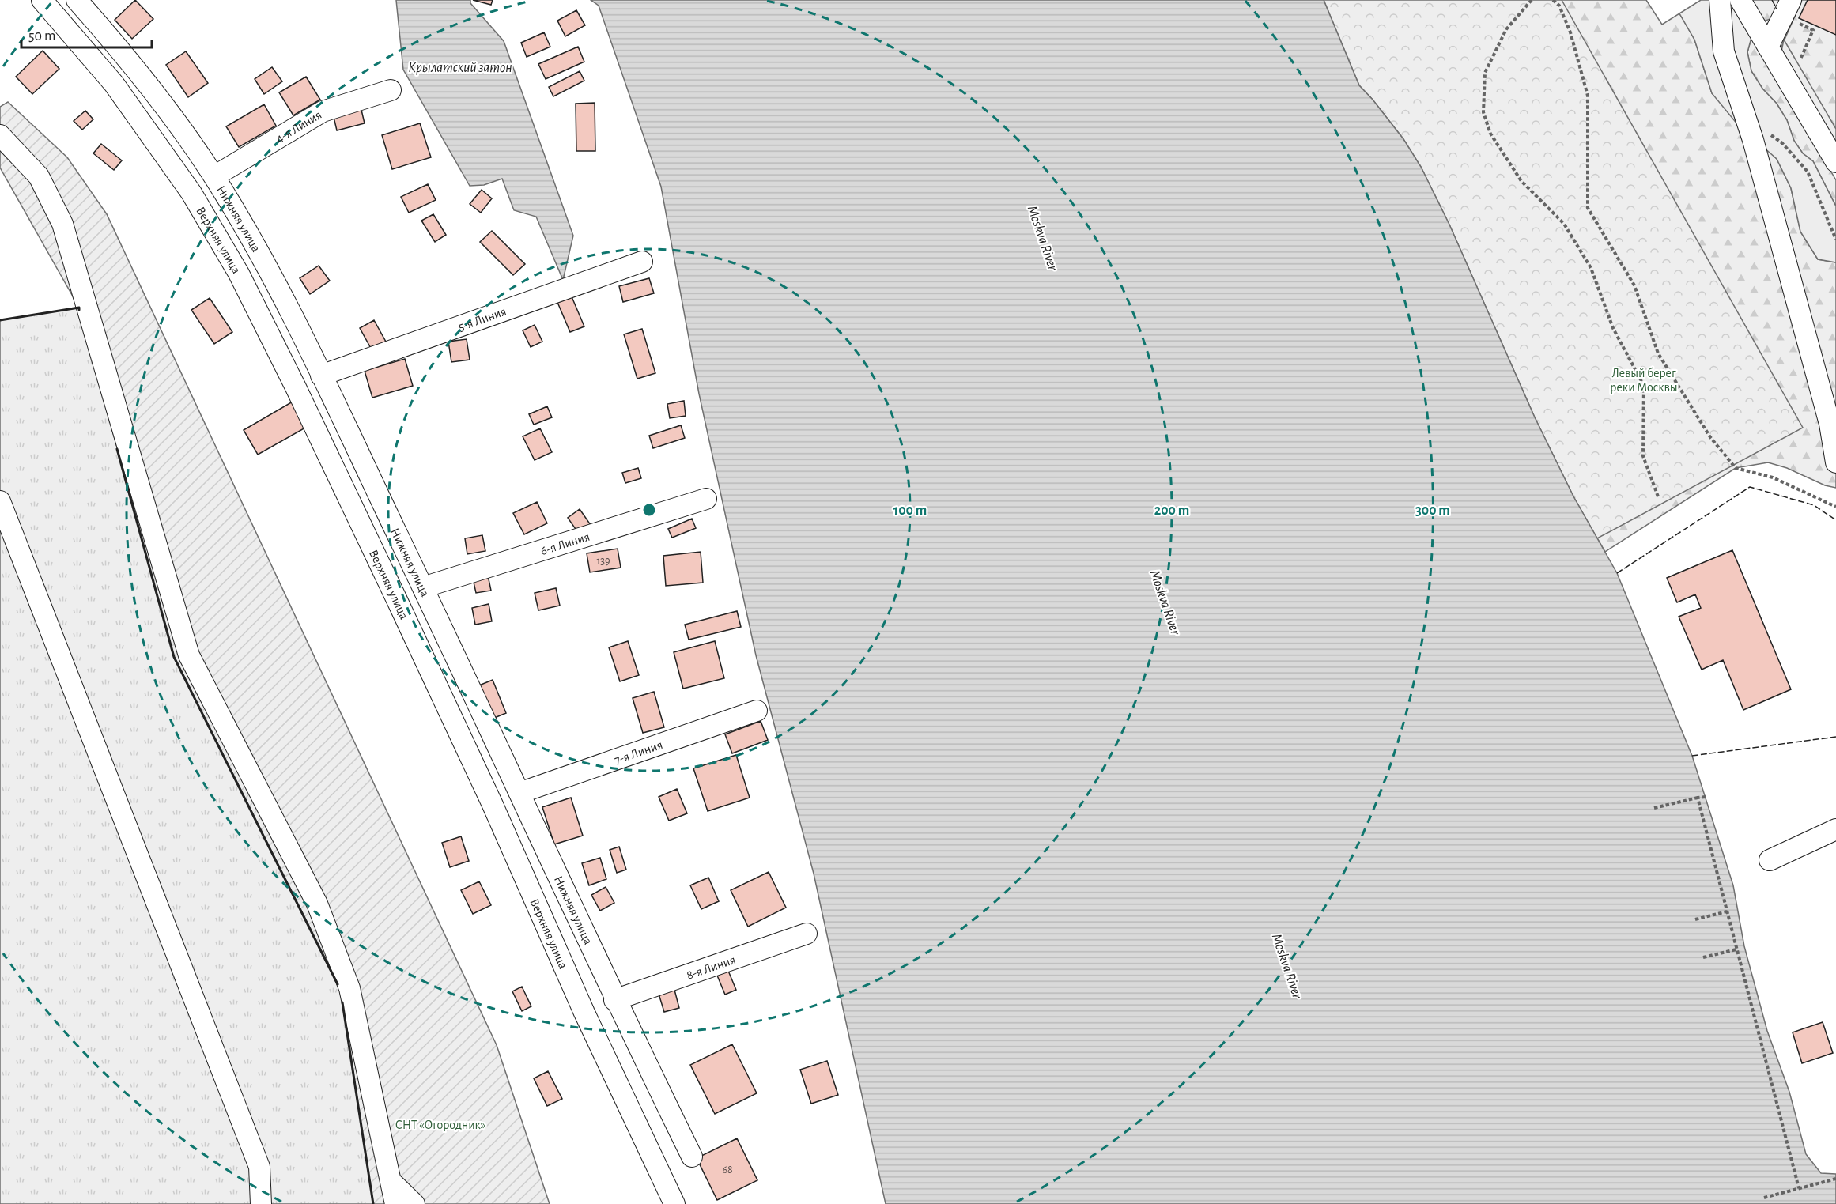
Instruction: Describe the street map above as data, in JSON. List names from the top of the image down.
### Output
{
  "streets": {
    "street": [
      "4-я Линия",
      "Нижняя улица",
      "Верхняя улица",
      "5-я Линия",
      "6-я Линия",
      "7-я Линия",
      "8-я Линия"
    ]
  },
  "crossings": [
    ["4-я Линия", "Нижняя улица"],
    ["Нижняя улица", "5-я Линия"],
    ["Нижняя улица", "6-я Линия"],
    ["Нижняя улица", "7-я Линия"],
    ["Нижняя улица", "8-я Линия"]
  ],
  "water": ["Крылатский затон", "Moskva River"],
  "parks": ["Левый берег реки Москвы", "СНТ «Огородник»"],
  "house_numbers": ["139", "68"],
  "scale_bar": "50 m",
  "rings": ["100 m", "200 m", "300 m"]
}
